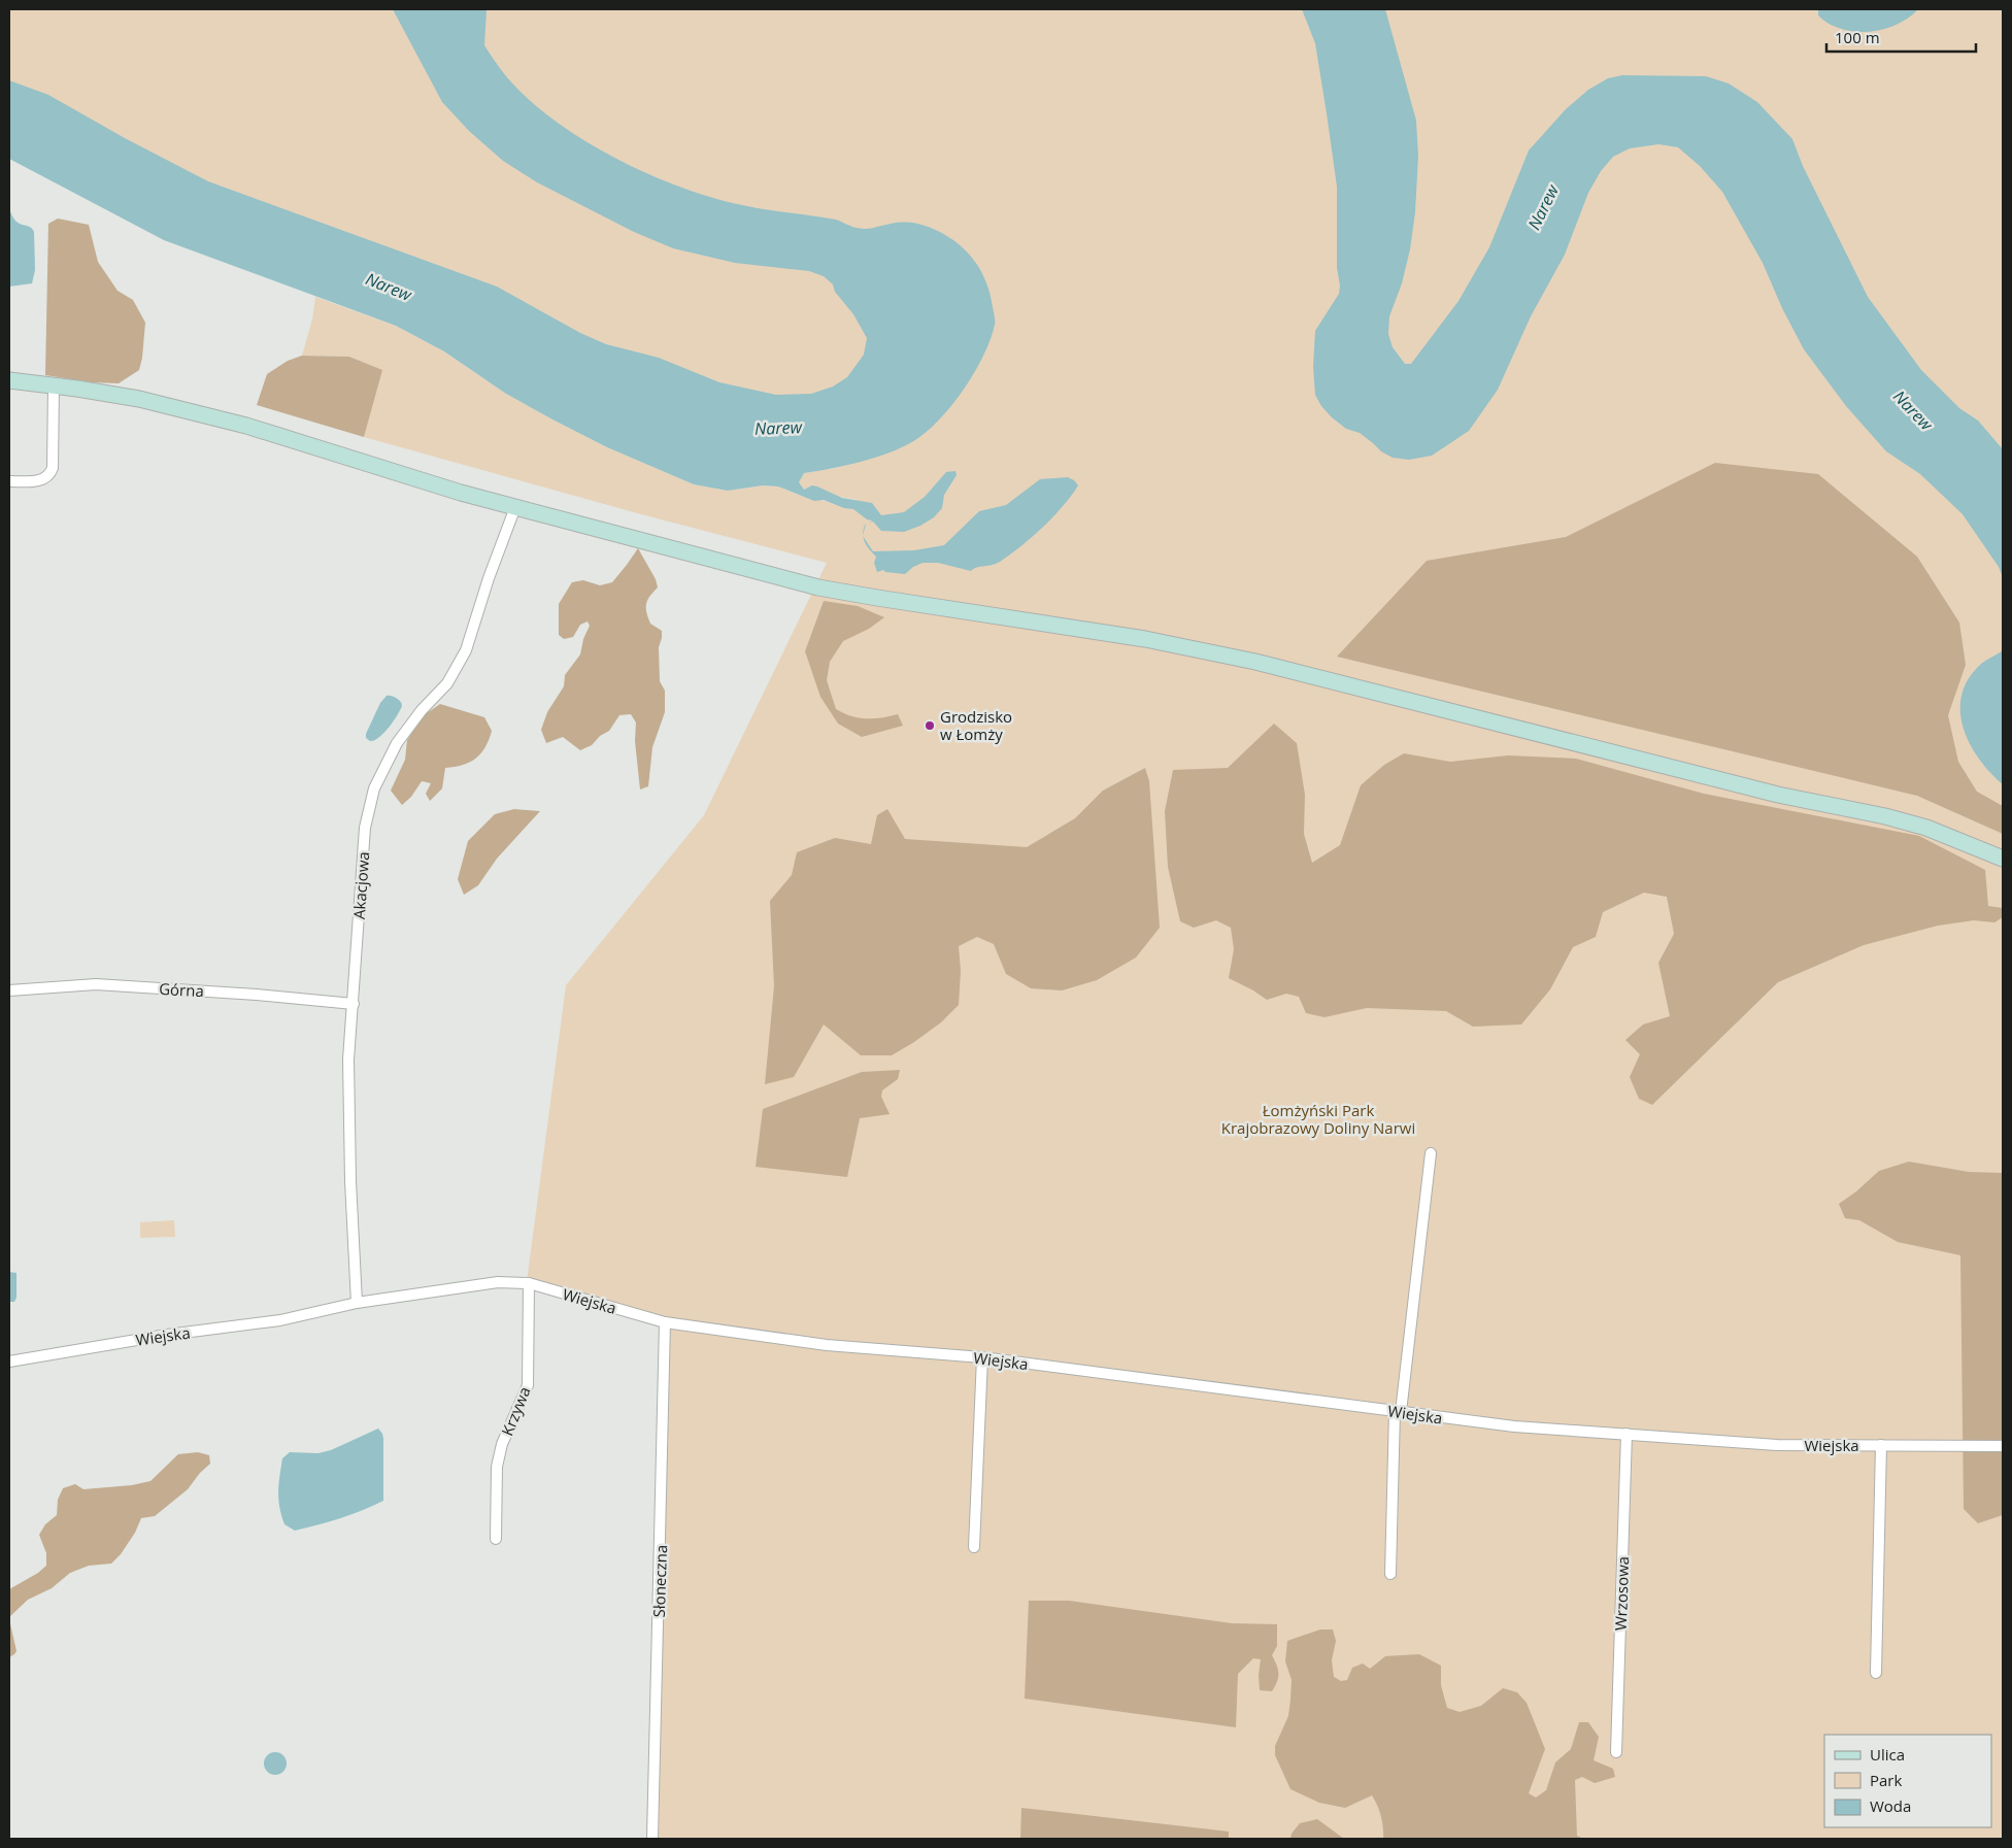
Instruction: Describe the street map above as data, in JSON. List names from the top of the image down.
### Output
{
  "streets": {
    "street": [
      "Akacjowa",
      "Górna",
      "Wiejska",
      "Krzywa",
      "Słoneczna",
      "Wrzosowa"
    ]
  },
  "crossings": [
    ["Akacjowa", "Górna"],
    ["Akacjowa", "Wiejska"],
    ["Wiejska", "Krzywa"],
    ["Wiejska", "Słoneczna"],
    ["Wiejska", "Wrzosowa"]
  ],
  "water": ["Narew"],
  "parks": ["Łomżyński Park Krajobrazowy Doliny Narwi"],
  "places": ["Grodzisko w Łomży"],
  "legend": ["Ulica", "Park", "Woda"],
  "scale_bar": "100 m"
}
